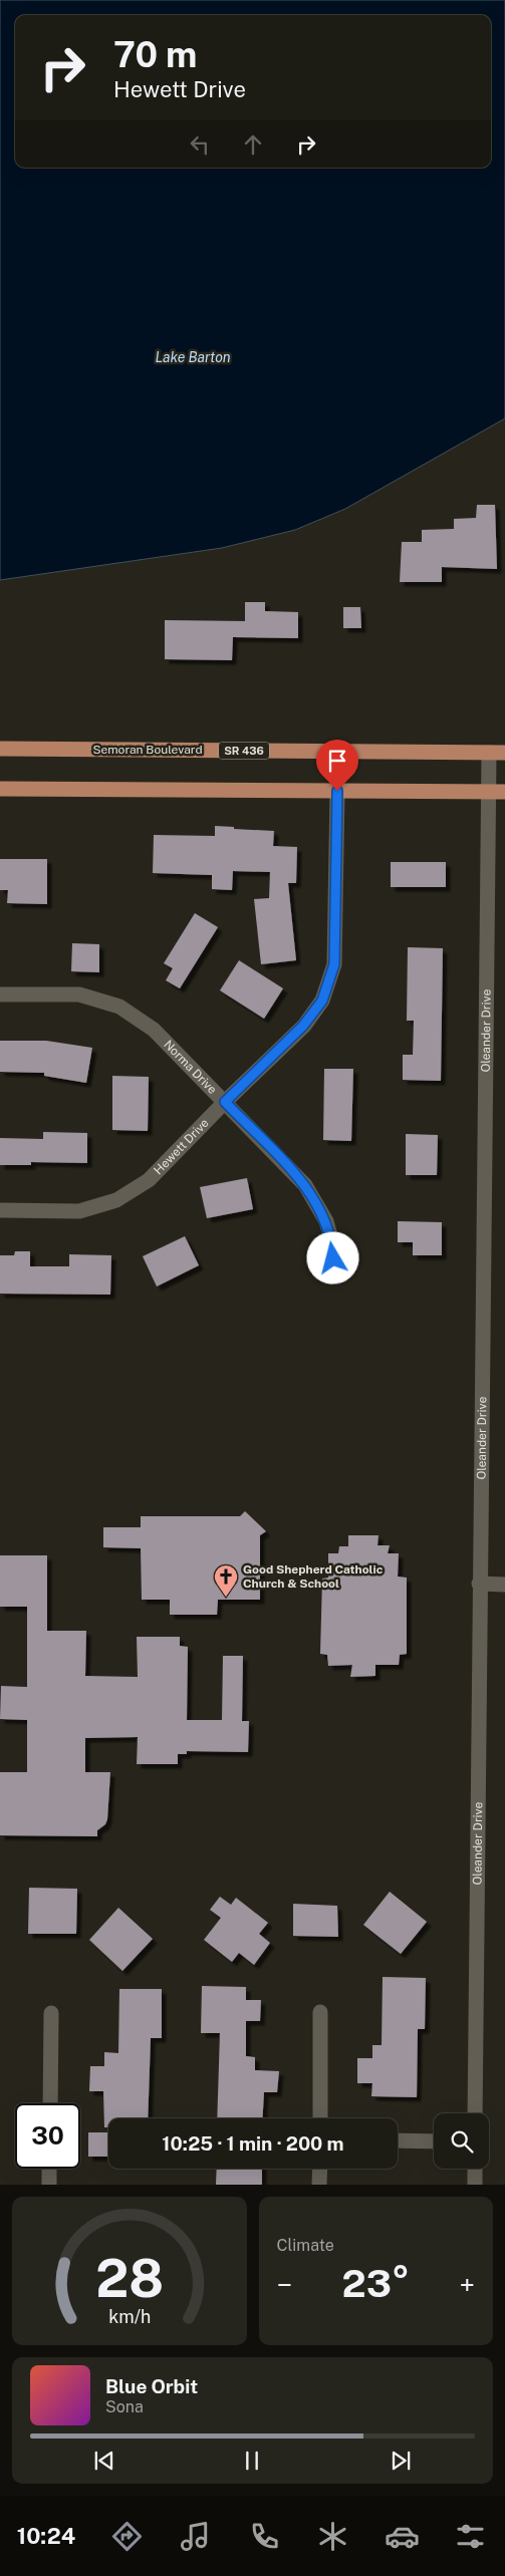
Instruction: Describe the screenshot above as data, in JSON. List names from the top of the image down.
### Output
{
  "streets": {
    "main road": ["Semoran Boulevard", "SR 436"],
    "street": ["Oleander Drive", "Norma Drive", "Hewett Drive"]
  },
  "crossings": [
    ["Semoran Boulevard", "Oleander Drive"],
    ["Norma Drive", "Hewett Drive"]
  ],
  "water": ["Lake Barton"],
  "places": {
    "church": ["Good Shepherd Catholic Church & School"]
  },
  "page": {
    "turn": ["70 m", "Hewett Drive"],
    "limit": "30",
    "trip": "10:25 · 1 min · 200 m",
    "tile": "Climate",
    "heat": ["−", "23°", "+"],
    "song": ["Blue Orbit", "Sona"],
    "tabs": "10:24",
    "gauge": ["28", "km/h"]
  }
}
